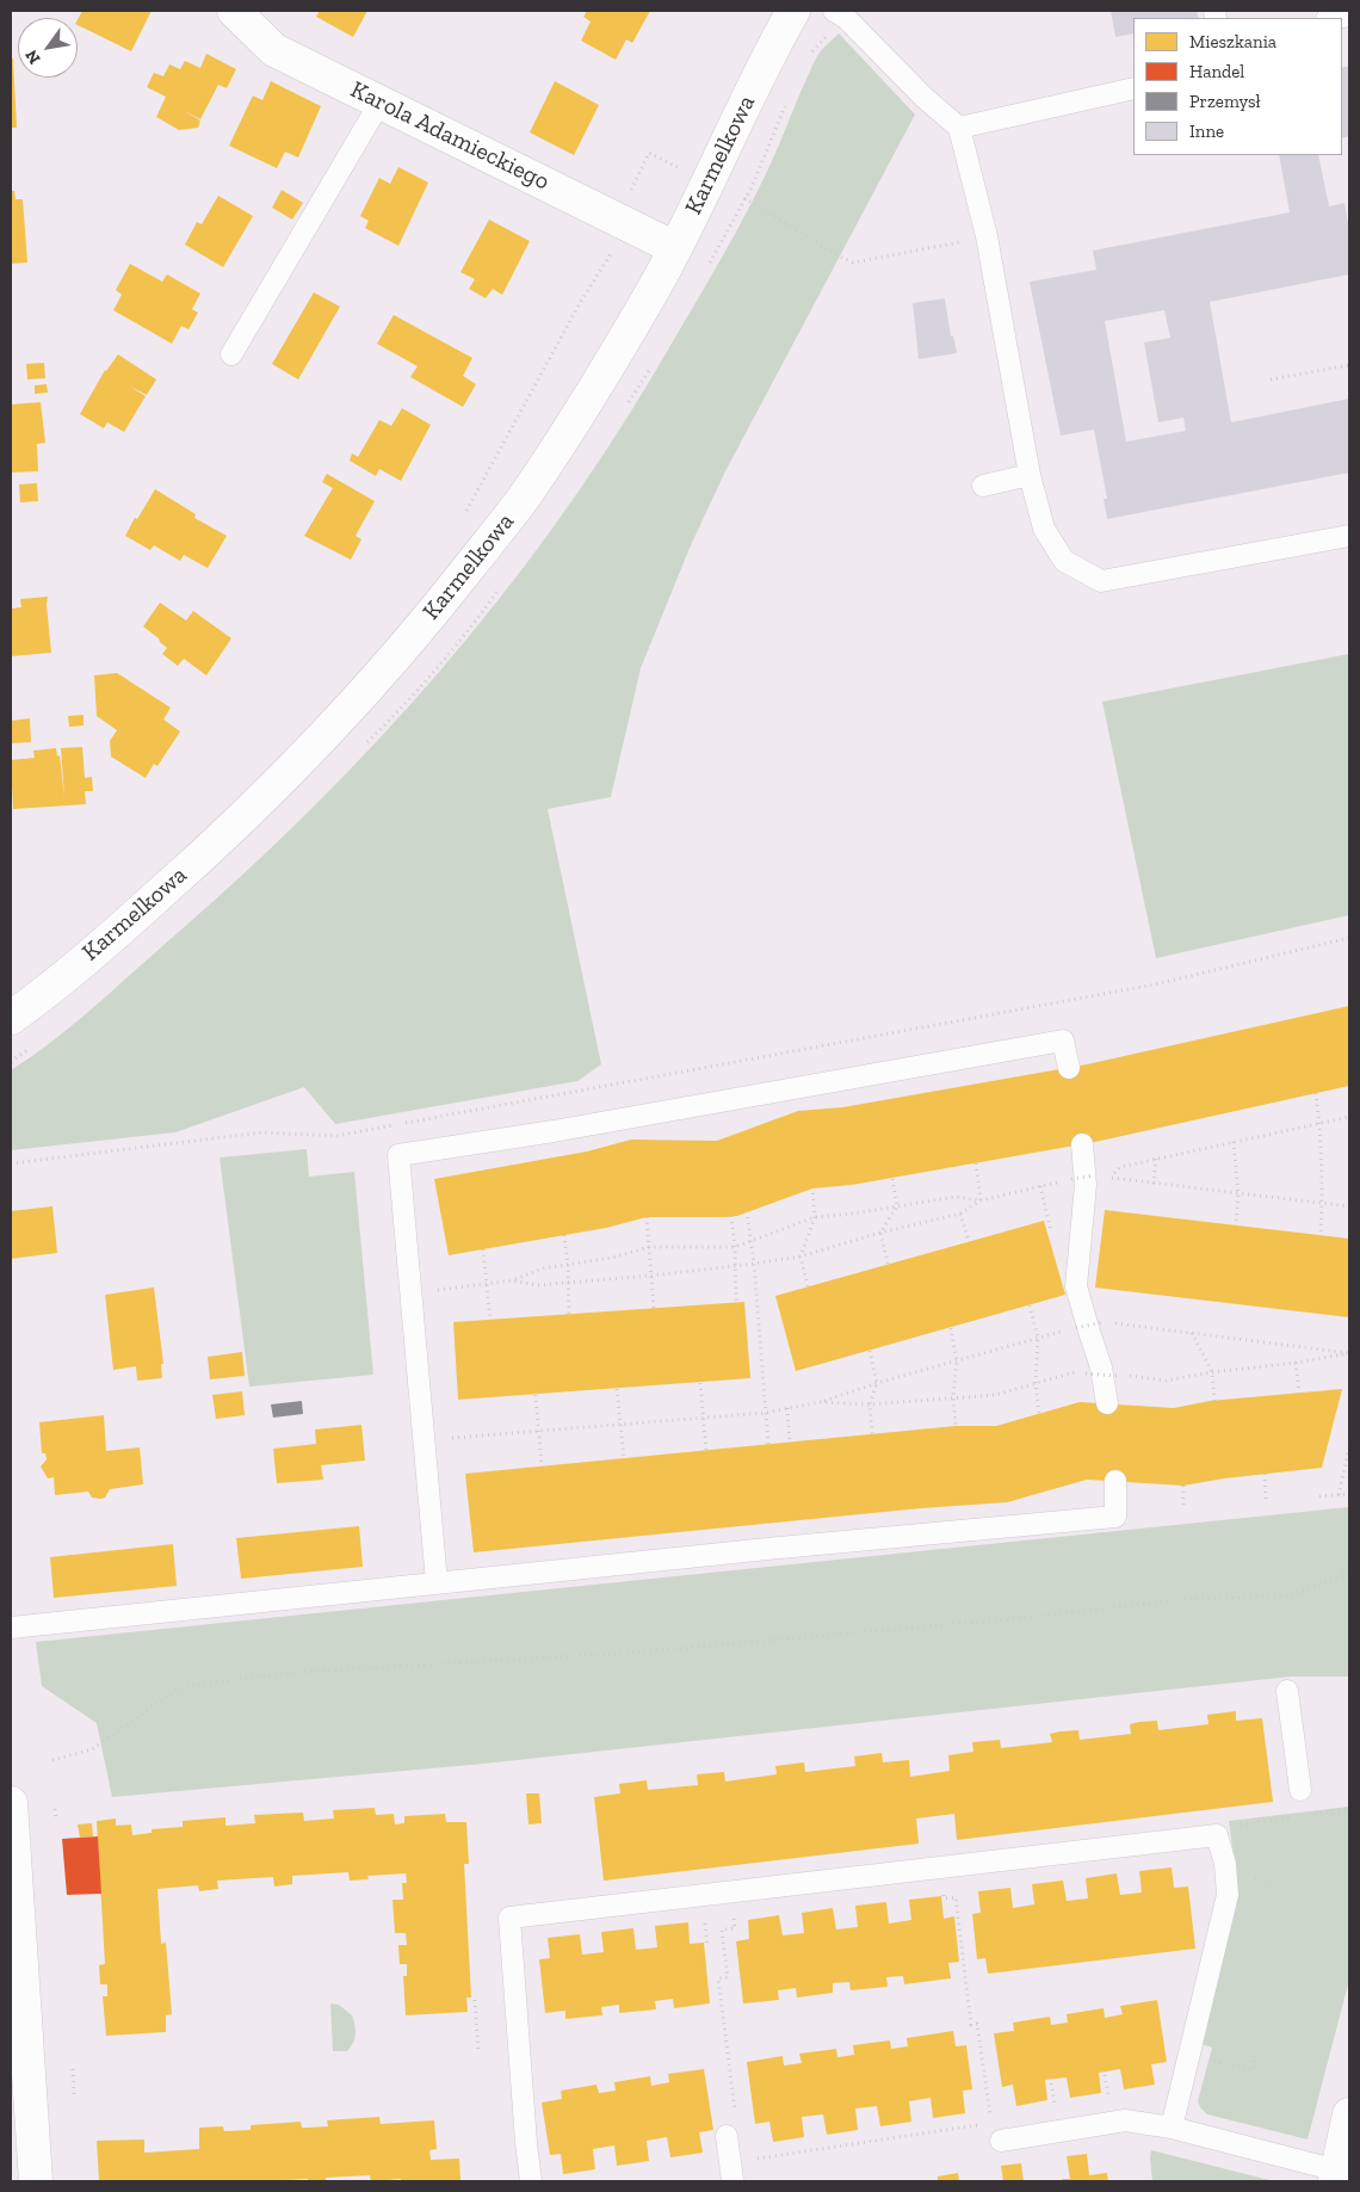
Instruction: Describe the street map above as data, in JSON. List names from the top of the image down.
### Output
{
  "streets": {
    "street": ["Karola Adamieckiego", "Karmelkowa"]
  },
  "crossings": [
    ["Karola Adamieckiego", "Karmelkowa"]
  ],
  "legend": [
    "Mieszkania",
    "Handel",
    "Przemysł",
    "Inne"
  ],
  "north": "bottom left"
}
